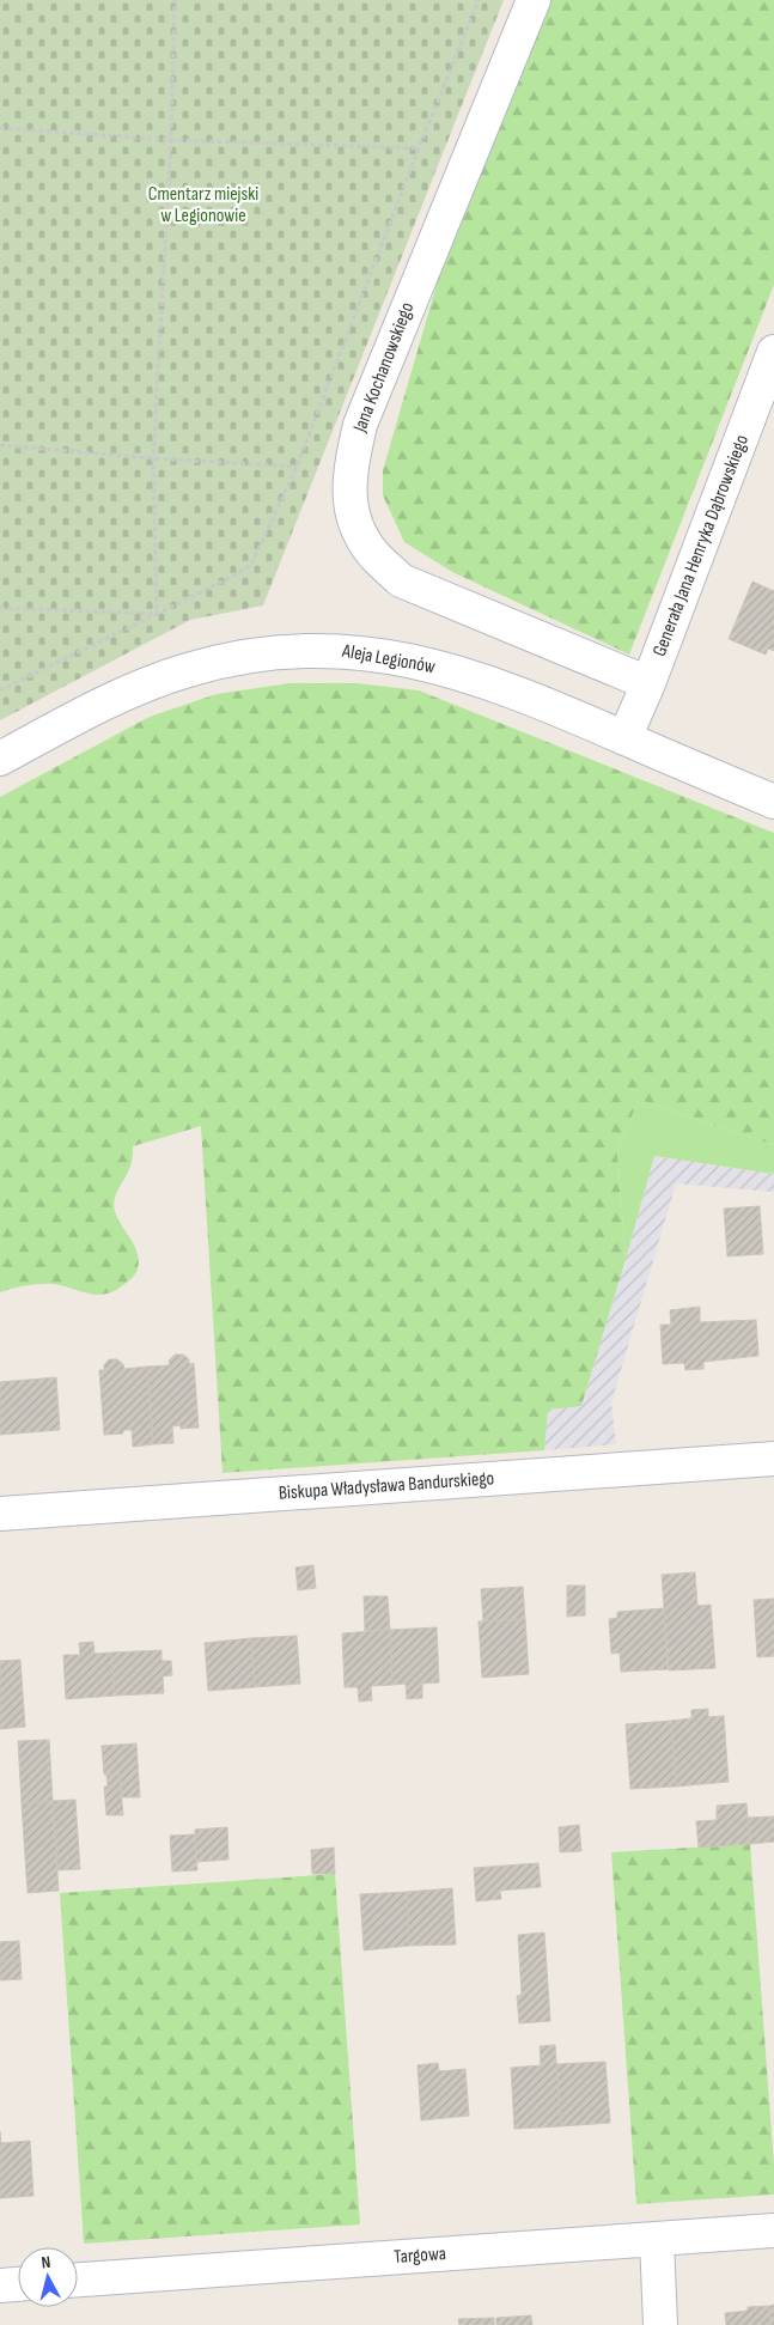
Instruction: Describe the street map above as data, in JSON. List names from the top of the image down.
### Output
{
  "streets": {
    "street": [
      "Jana Kochanowskiego",
      "Generała Jana Henryka Dąbrowskiego",
      "Aleja Legionów",
      "Biskupa Władysława Bandurskiego",
      "Targowa"
    ]
  },
  "crossings": [
    ["Jana Kochanowskiego", "Generała Jana Henryka Dąbrowskiego"],
    ["Generała Jana Henryka Dąbrowskiego", "Aleja Legionów"]
  ],
  "parks": ["Cmentarz miejski w Legionowie"],
  "north": "top"
}
